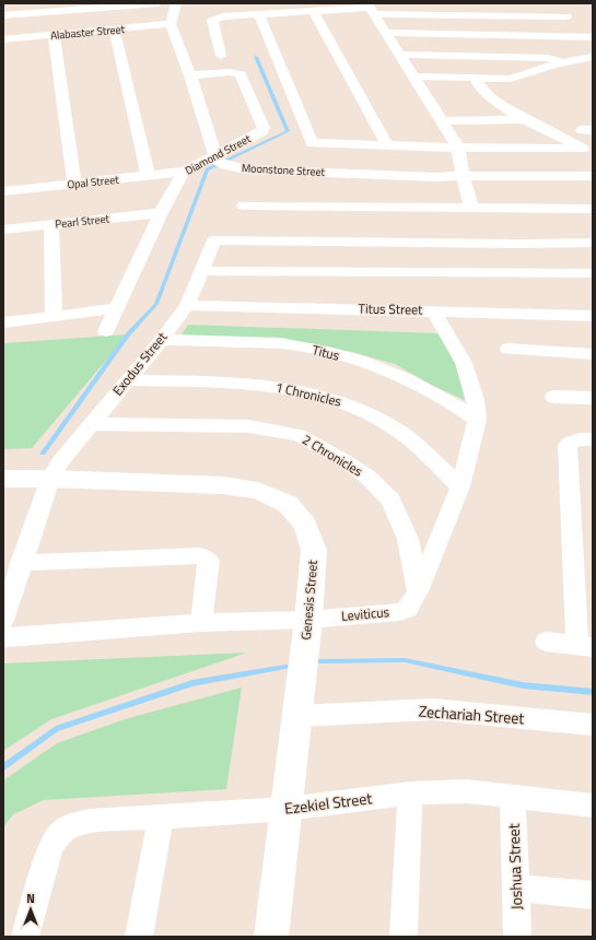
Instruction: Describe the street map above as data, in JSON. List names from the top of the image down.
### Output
{
  "streets": {
    "street": [
      "Alabaster Street",
      "Diamond Street",
      "Moonstone Street",
      "Opal Street",
      "Pearl Street",
      "Titus Street",
      "Titus",
      "Exodus Street",
      "1 Chronicles",
      "2 Chronicles",
      "Genesis Street",
      "Leviticus",
      "Zechariah Street",
      "Ezekiel Street",
      "Joshua Street"
    ]
  },
  "crossings": [
    ["Diamond Street", "Moonstone Street"],
    ["Diamond Street", "Opal Street"],
    ["Diamond Street", "Pearl Street"],
    ["Titus Street", "Exodus Street"],
    ["Titus Street", "Leviticus"],
    ["Titus", "Exodus Street"],
    ["Titus", "Leviticus"],
    ["Exodus Street", "1 Chronicles"],
    ["Exodus Street", "2 Chronicles"],
    ["Exodus Street", "Genesis Street"],
    ["1 Chronicles", "Leviticus"],
    ["2 Chronicles", "Leviticus"],
    ["Genesis Street", "Leviticus"],
    ["Genesis Street", "Zechariah Street"],
    ["Genesis Street", "Ezekiel Street"],
    ["Ezekiel Street", "Joshua Street"]
  ],
  "north": "top"
}
